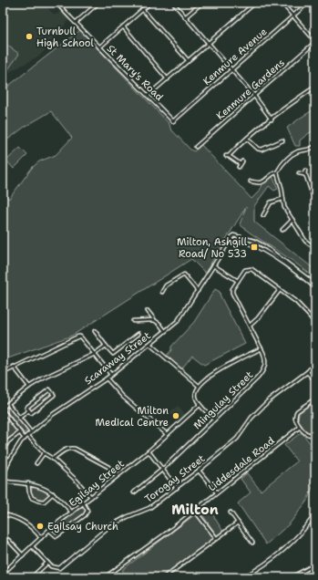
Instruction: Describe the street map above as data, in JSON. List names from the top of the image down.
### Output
{
  "streets": {
    "street": [
      "Kenmure Avenue",
      "St Mary's Road",
      "Kenmure Gardens",
      "Scaraway Street",
      "Mingulay Street",
      "Liddesdale Road",
      "Torogay Street",
      "Egilsay Street"
    ]
  },
  "crossings": [
    ["Kenmure Avenue", "St Mary's Road"]
  ],
  "districts": ["Milton"],
  "places": {
    "other": ["Turnbull High School", "Milton Medical Centre", "Egilsay Church"],
    "transit": ["Milton, Ashgill Road/ No 533"]
  }
}
